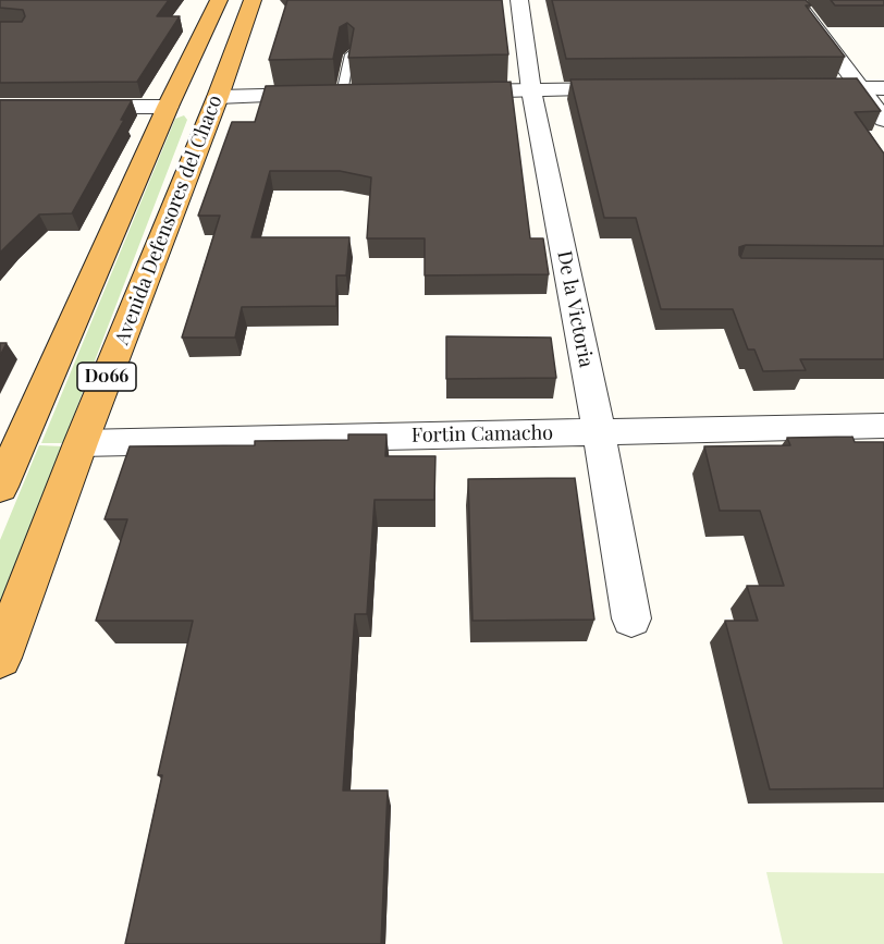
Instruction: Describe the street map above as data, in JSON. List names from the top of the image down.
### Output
{
  "streets": {
    "highway": ["Avenida Defensores del Chaco", "D066"],
    "street": ["De la Victoria", "Fortin Camacho"]
  },
  "crossings": [
    ["Avenida Defensores del Chaco", "Fortin Camacho"],
    ["De la Victoria", "Fortin Camacho"]
  ]
}
